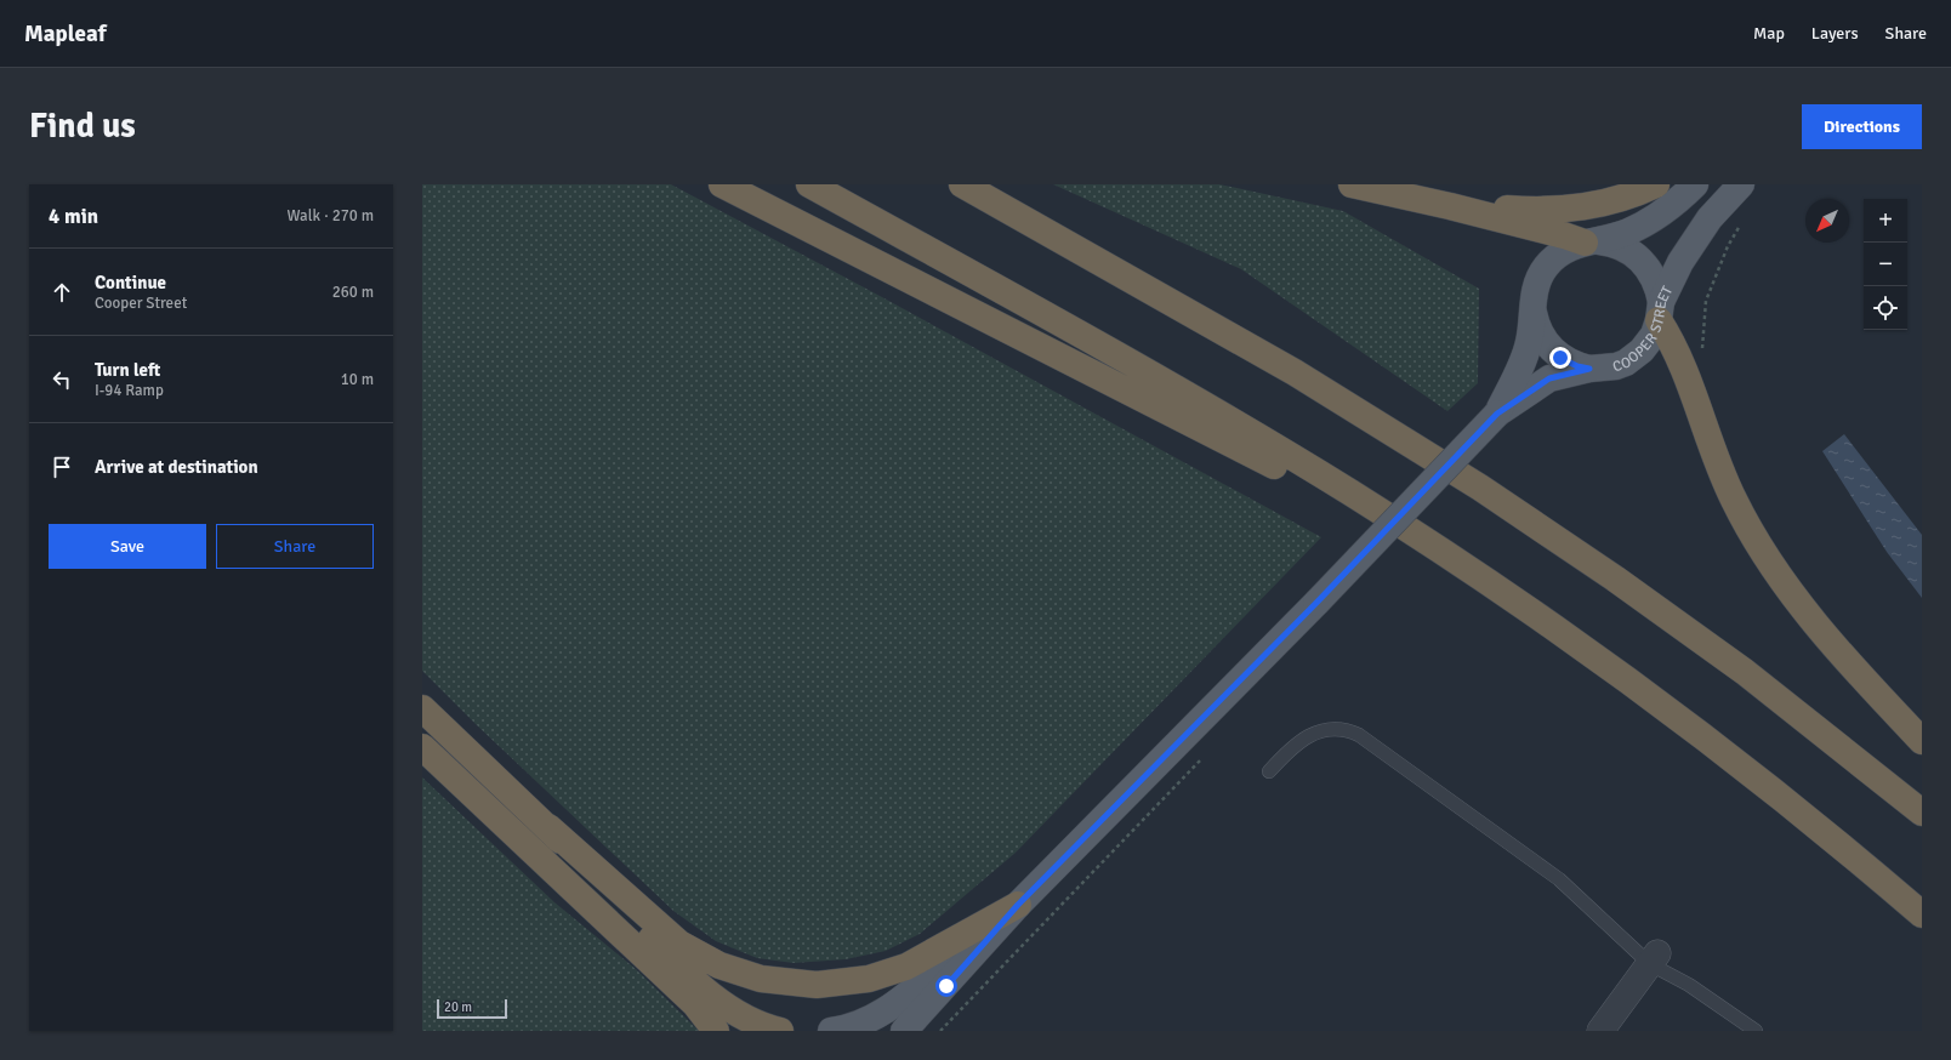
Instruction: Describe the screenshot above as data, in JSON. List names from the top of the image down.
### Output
{
  "streets": {
    "main road": ["COOPER STREET"]
  },
  "scale_bar": "20 m",
  "north": "bottom left",
  "page": {
    "header": "Mapleaf",
    "nav": ["Map", "Layers", "Share"],
    "buttons": [
      "Directions",
      ["Save", "Share"]
    ],
    "title": "Find us",
    "heading": ["4 min", "Walk · 270 m"],
    "map_buttons": ["+", "−"],
    "list": [
      ["Continue", "Cooper Street", "260 m"],
      ["Turn left", "I-94 Ramp", "10 m"],
      "Arrive at destination"
    ],
    "scale": "20 m"
  }
}
